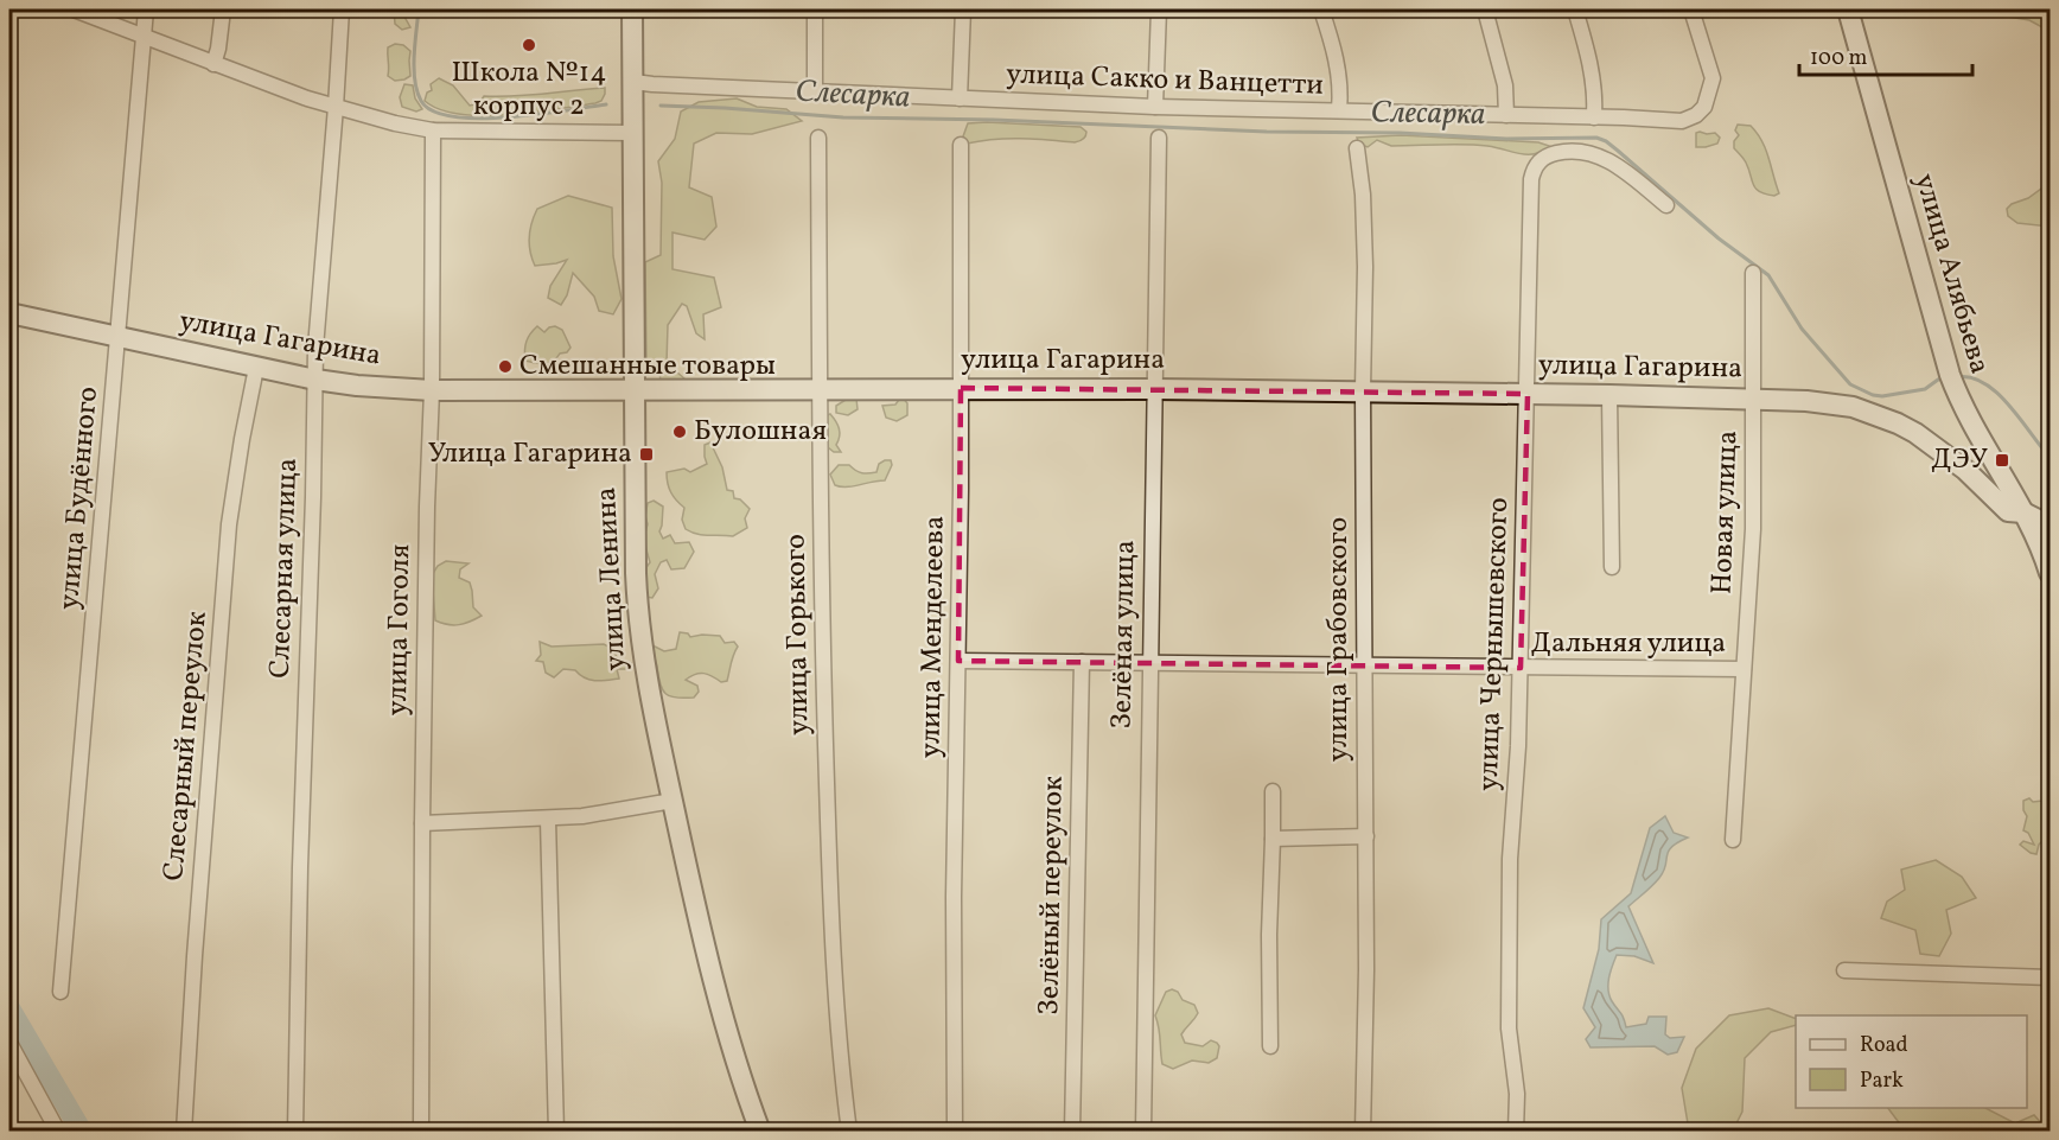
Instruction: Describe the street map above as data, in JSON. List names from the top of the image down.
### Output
{
  "streets": {
    "main road": ["улица Алябьева", "улица Гагарина", "улица Ленина"],
    "street": [
      "улица Сакко и Ванцетти",
      "улица Будённого",
      "Новая улица",
      "Слесарная улица",
      "улица Гоголя",
      "улица Горького",
      "Зелёная улица",
      "улица Менделеева",
      "улица Грабовского",
      "улица Чернышевского",
      "Дальняя улица",
      "Слесарный переулок",
      "Зелёный переулок"
    ]
  },
  "crossings": [
    ["улица Сакко и Ванцетти", "улица Ленина"],
    ["улица Алябьева", "улица Гагарина"],
    ["улица Гагарина", "улица Будённого"],
    ["улица Гагарина", "Новая улица"],
    ["улица Гагарина", "Слесарная улица"],
    ["улица Гагарина", "улица Ленина"],
    ["улица Гагарина", "улица Гоголя"],
    ["улица Гагарина", "улица Горького"],
    ["улица Гагарина", "Зелёная улица"],
    ["улица Гагарина", "улица Менделеева"],
    ["улица Гагарина", "улица Грабовского"],
    ["улица Гагарина", "улица Чернышевского"],
    ["улица Гагарина", "Слесарный переулок"],
    ["Новая улица", "Дальняя улица"],
    ["Зелёная улица", "Дальняя улица"],
    ["улица Менделеева", "Дальняя улица"],
    ["улица Грабовского", "Дальняя улица"],
    ["улица Чернышевского", "Дальняя улица"],
    ["Дальняя улица", "Зелёный переулок"]
  ],
  "water": ["Слесарка"],
  "places": {
    "other": ["Школа №14 корпус 2", "Смешанные товары", "Булошная"],
    "transit": ["Улица Гагарина", "ДЭУ"]
  },
  "legend": ["Road", "Park"],
  "scale_bar": "100 m"
}
